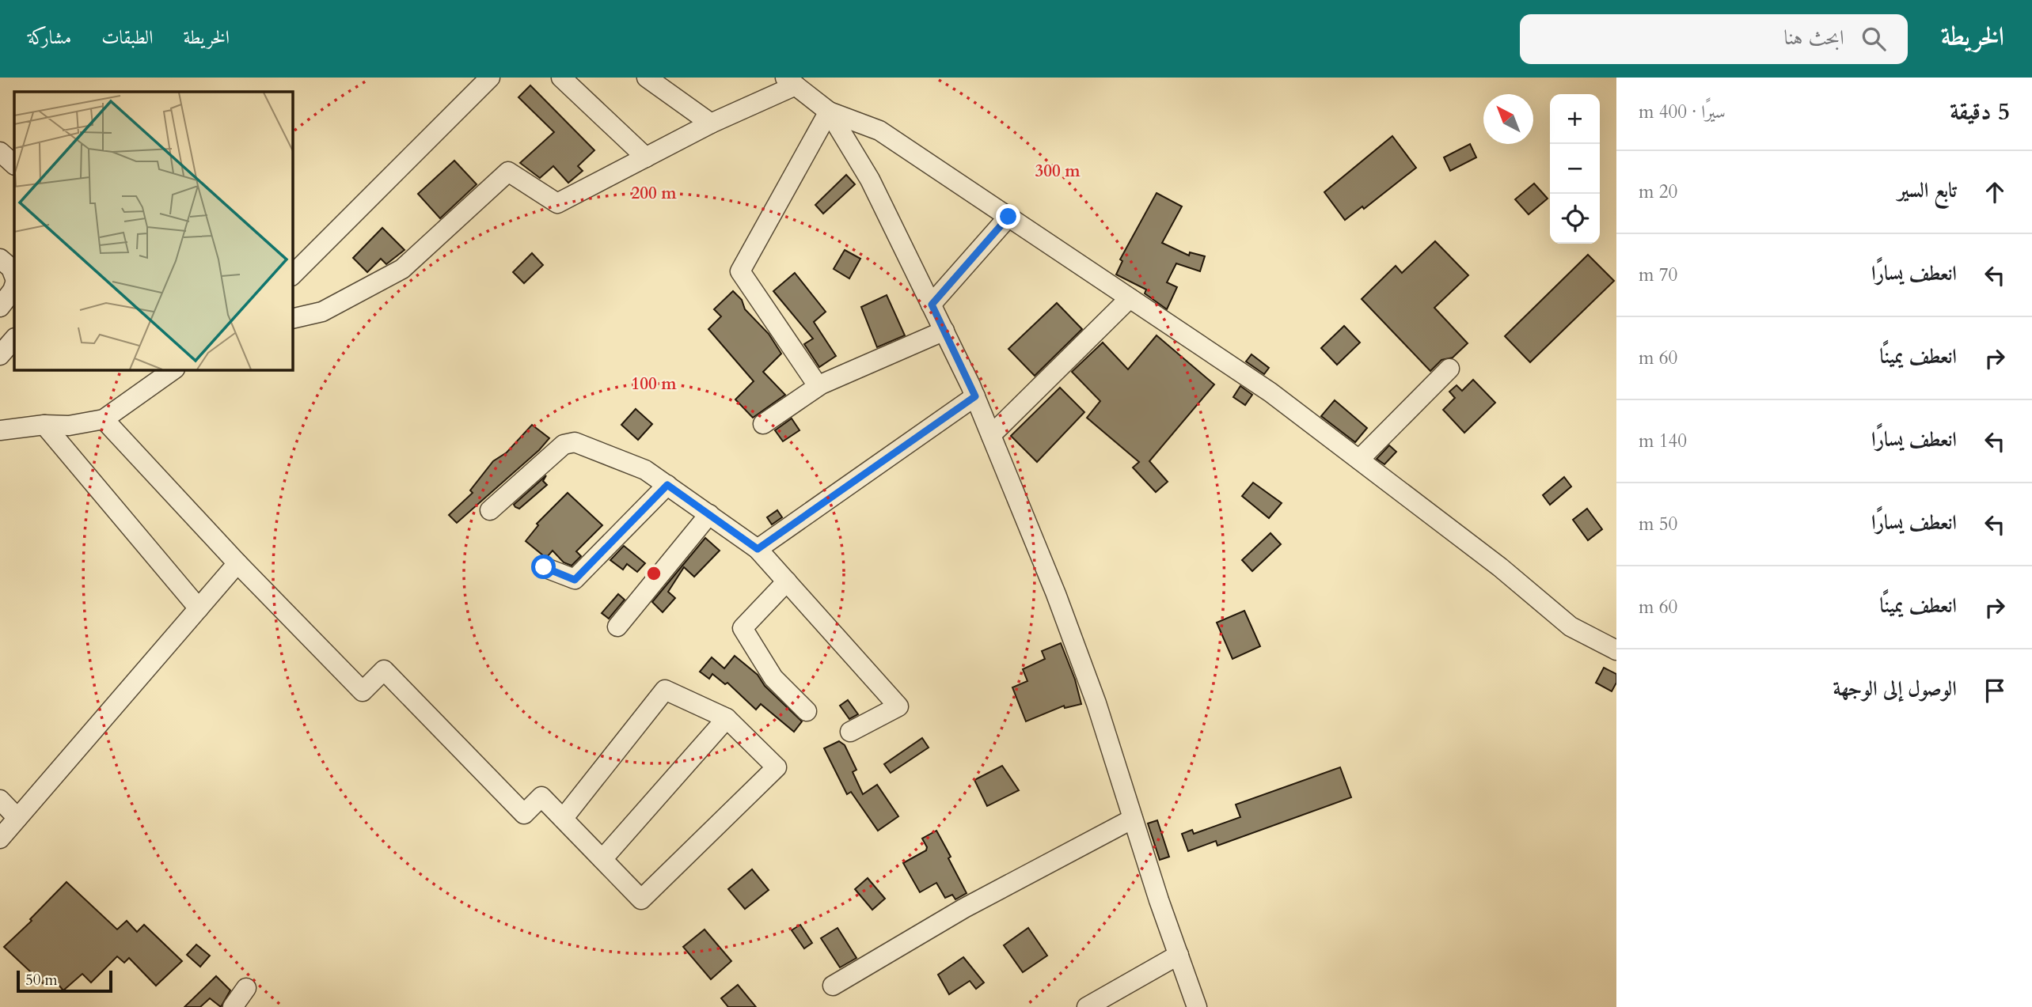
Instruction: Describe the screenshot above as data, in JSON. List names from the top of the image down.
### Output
{
  "scale_bar": "50 m",
  "north": "top left",
  "page": {
    "header": "الخريطة",
    "search": "ابحث هنا",
    "nav": ["الخريطة", "الطبقات", "مشاركة"],
    "heading": ["5 دقيقة", "سيرًا · 400 m"],
    "map_buttons": ["+", "−"],
    "list": [
      ["تابع السير", "20 m"],
      ["انعطف يسارًا", "70 m"],
      ["انعطف يمينًا", "60 m"],
      ["انعطف يسارًا", "140 m"],
      ["انعطف يسارًا", "50 m"],
      ["انعطف يمينًا", "60 m"],
      "الوصول إلى الوجهة"
    ],
    "scale": "50 m"
  },
  "rings": ["300 m", "200 m", "100 m"]
}
